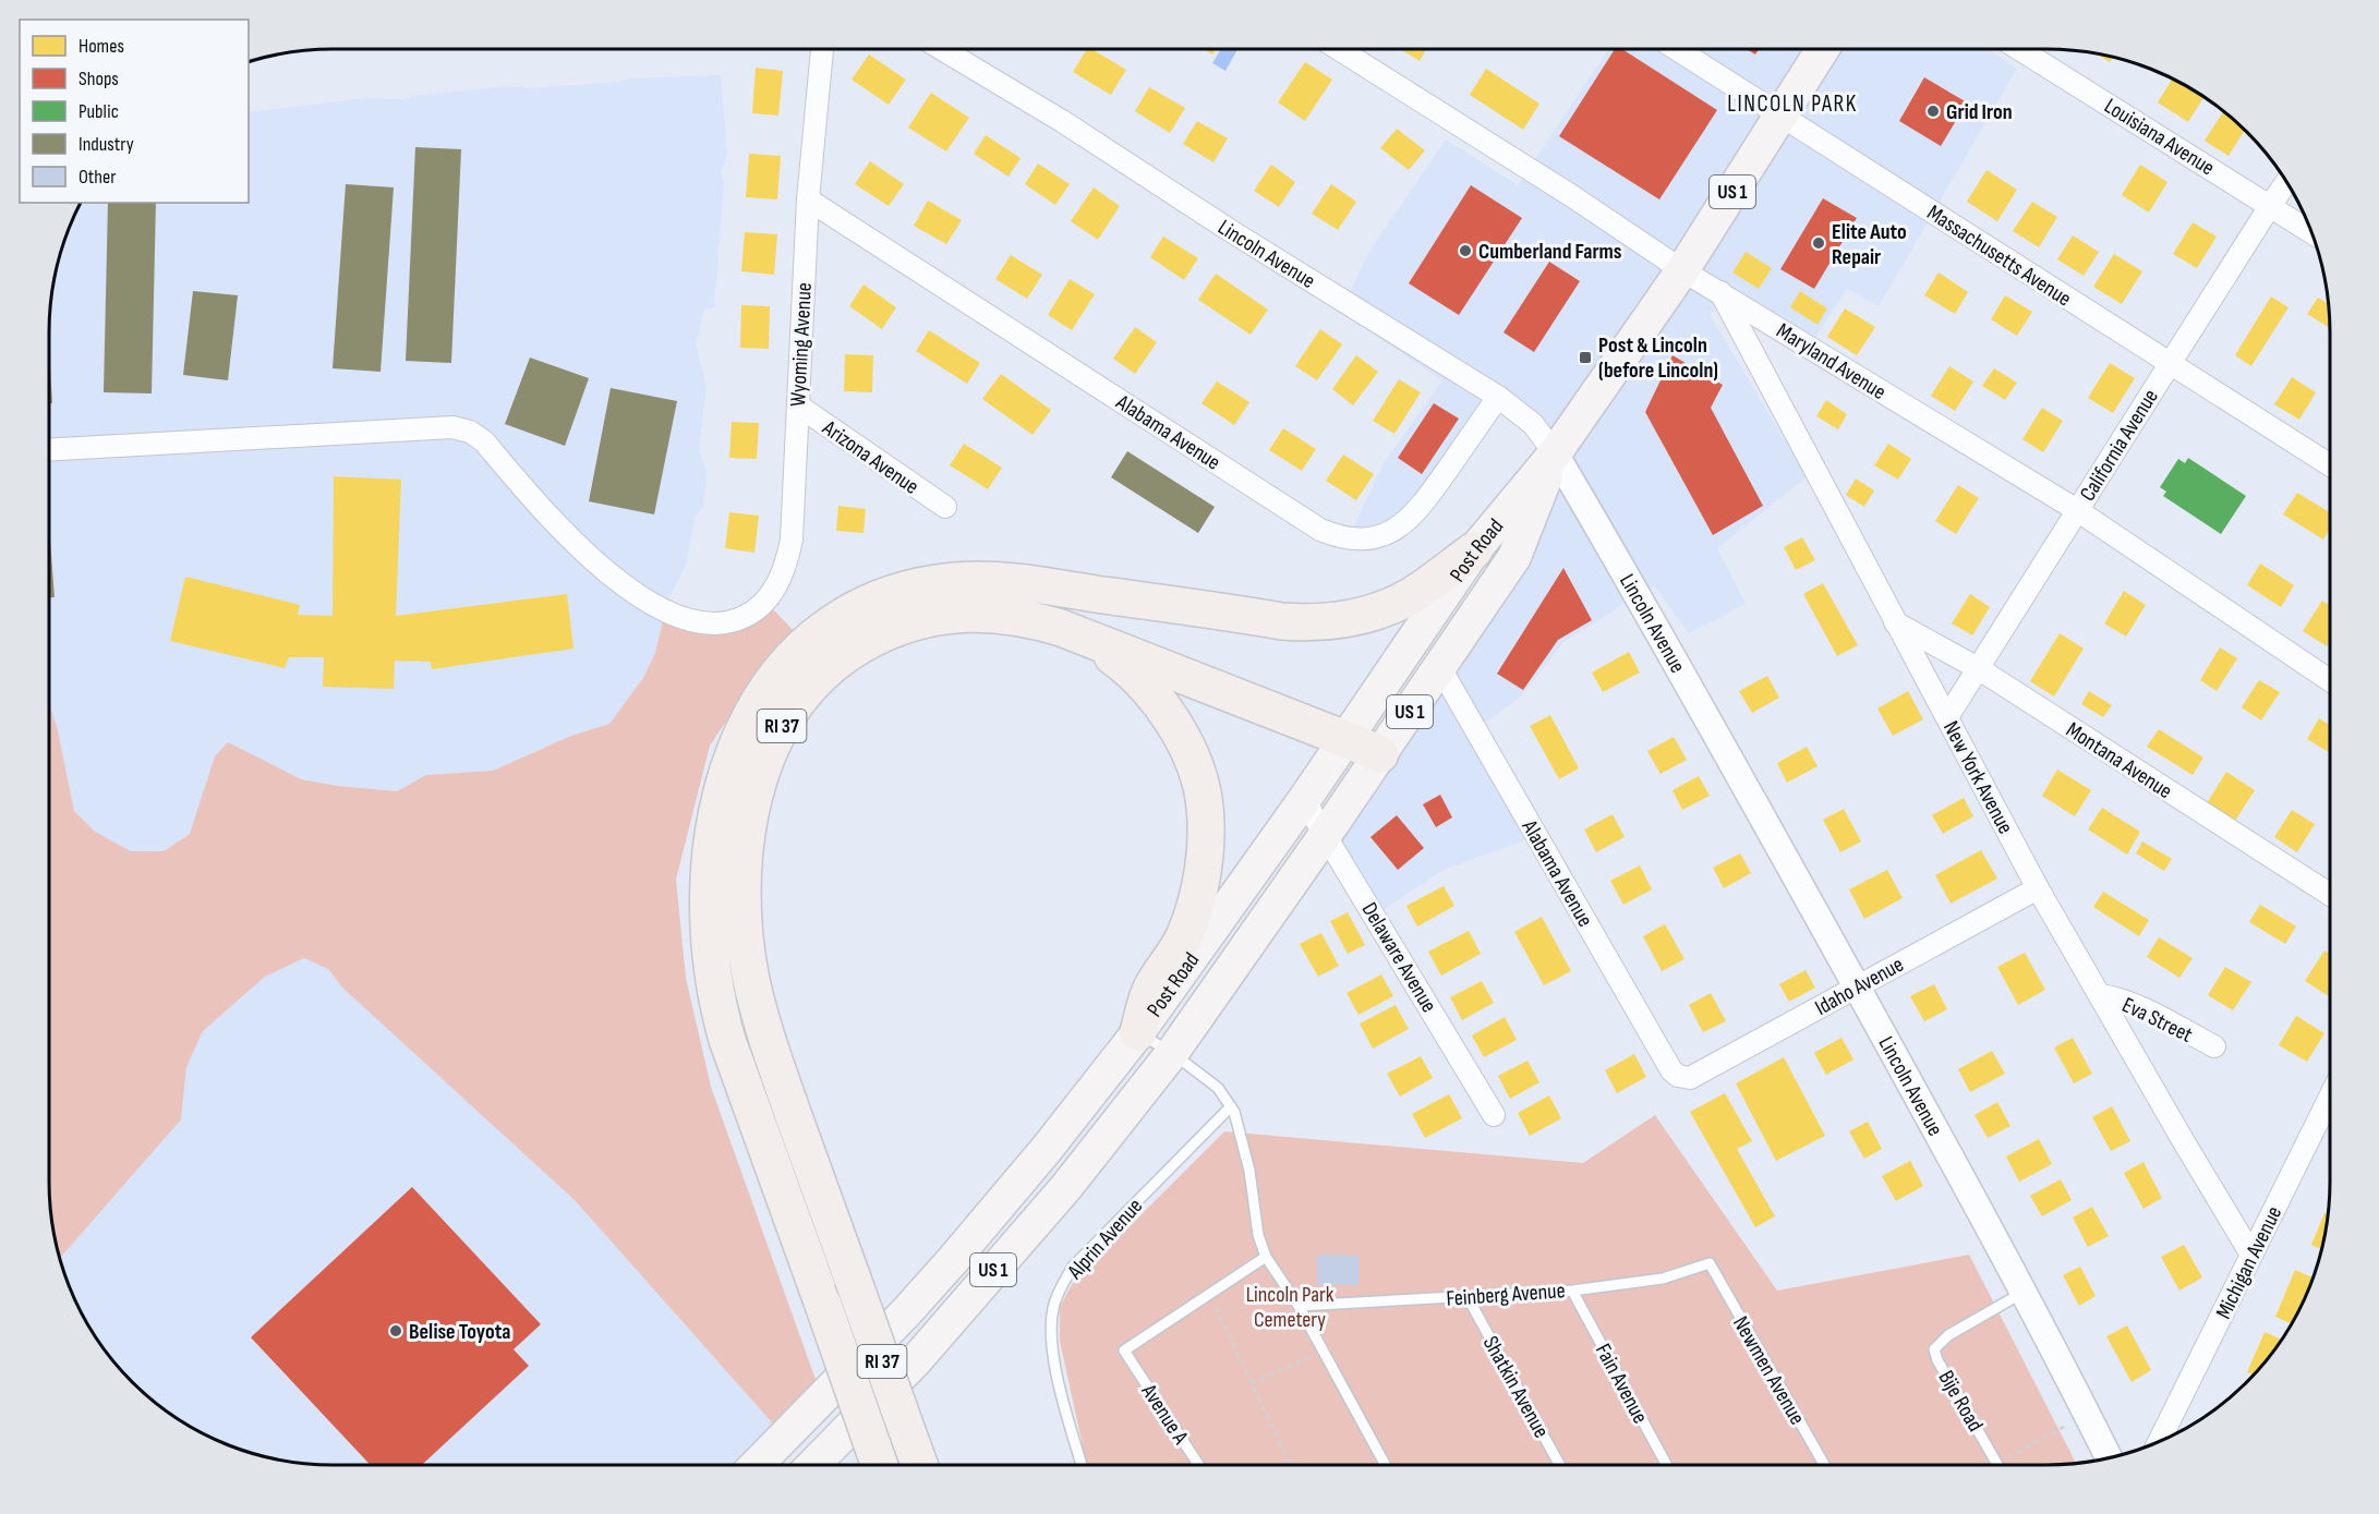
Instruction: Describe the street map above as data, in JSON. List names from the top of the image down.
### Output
{
  "streets": {
    "highway": ["RI 37"],
    "main road": ["US 1", "Post Road"],
    "street": [
      "Louisiana Avenue",
      "Lincoln Avenue",
      "Massachusetts Avenue",
      "Wyoming Avenue",
      "Maryland Avenue",
      "Alabama Avenue",
      "California Avenue",
      "Arizona Avenue",
      "Montana Avenue",
      "New York Avenue",
      "Delaware Avenue",
      "Idaho Avenue",
      "Eva Street",
      "Michigan Avenue"
    ],
    "lane": [
      "Alprin Avenue",
      "Feinberg Avenue",
      "Newmen Avenue",
      "Fain Avenue",
      "Shatkin Avenue",
      "Bije Road",
      "Avenue A"
    ]
  },
  "crossings": [
    ["Louisiana Avenue", "California Avenue"],
    ["Lincoln Avenue", "Alabama Avenue"],
    ["Lincoln Avenue", "Post Road"],
    ["Lincoln Avenue", "Idaho Avenue"],
    ["Lincoln Avenue", "Bije Road"],
    ["Massachusetts Avenue", "California Avenue"],
    ["Massachusetts Avenue", "Post Road"],
    ["Wyoming Avenue", "Alabama Avenue"],
    ["Wyoming Avenue", "Arizona Avenue"],
    ["Maryland Avenue", "California Avenue"],
    ["Maryland Avenue", "Post Road"],
    ["Maryland Avenue", "New York Avenue"],
    ["Alabama Avenue", "Post Road"],
    ["Alabama Avenue", "Idaho Avenue"],
    ["California Avenue", "Montana Avenue"],
    ["California Avenue", "New York Avenue"],
    ["Post Road", "Delaware Avenue"],
    ["Montana Avenue", "New York Avenue"],
    ["New York Avenue", "Idaho Avenue"],
    ["New York Avenue", "Eva Street"],
    ["New York Avenue", "Michigan Avenue"],
    ["Feinberg Avenue", "Newmen Avenue"],
    ["Feinberg Avenue", "Fain Avenue"],
    ["Feinberg Avenue", "Shatkin Avenue"]
  ],
  "districts": ["LINCOLN PARK"],
  "parks": ["Lincoln Park Cemetery"],
  "places": {
    "other": [
      "Grid Iron",
      "Elite Auto Repair",
      "Cumberland Farms",
      "Belise Toyota"
    ],
    "transit": ["Post & Lincoln (before Lincoln)"]
  },
  "legend": [
    "Homes",
    "Shops",
    "Public",
    "Industry",
    "Other"
  ]
}
